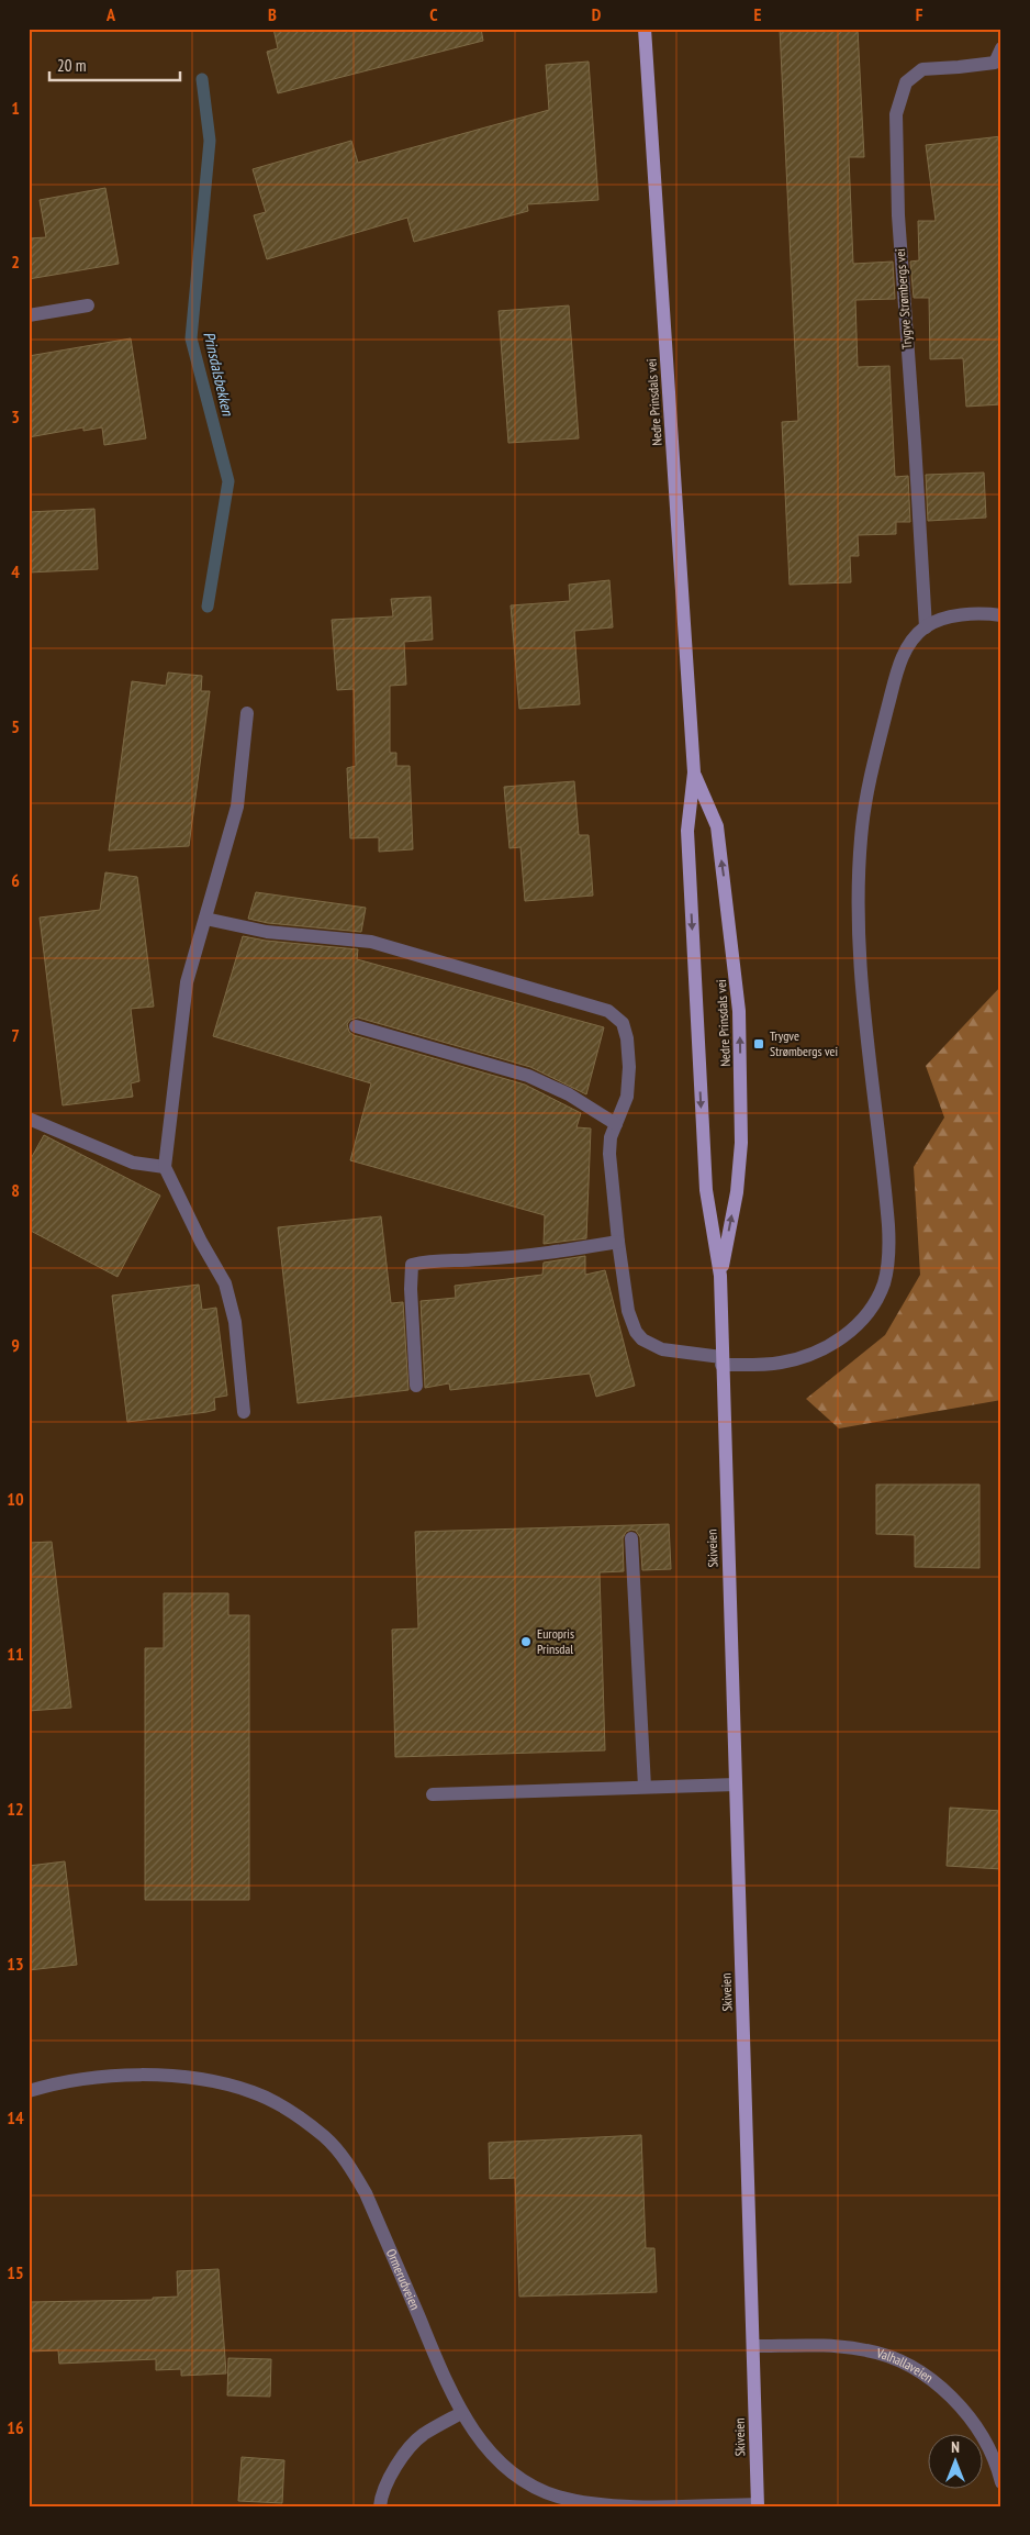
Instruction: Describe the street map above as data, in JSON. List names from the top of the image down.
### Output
{
  "streets": {
    "main road": ["Nedre Prinsdals vei", "Skiveien"],
    "street": ["Trygve Strømbergs vei", "Ormerudveien", "Valhallaveien"]
  },
  "crossings": [
    ["Nedre Prinsdals vei", "Skiveien"],
    ["Skiveien", "Ormerudveien"],
    ["Skiveien", "Valhallaveien"]
  ],
  "water": ["Prinsdalsbekken"],
  "places": {
    "transit": ["Trygve Strømbergs vei"],
    "other": ["Europris Prinsdal"]
  },
  "scale_bar": "20 m",
  "north": "top",
  "grid": {
    "columns": [
      "A",
      "B",
      "C",
      "D",
      "E",
      "F"
    ],
    "rows": [
      "1",
      "2",
      "3",
      "4",
      "5",
      "6",
      "7",
      "8",
      "9",
      "10",
      "11",
      "12",
      "13",
      "14",
      "15",
      "16"
    ]
  }
}
